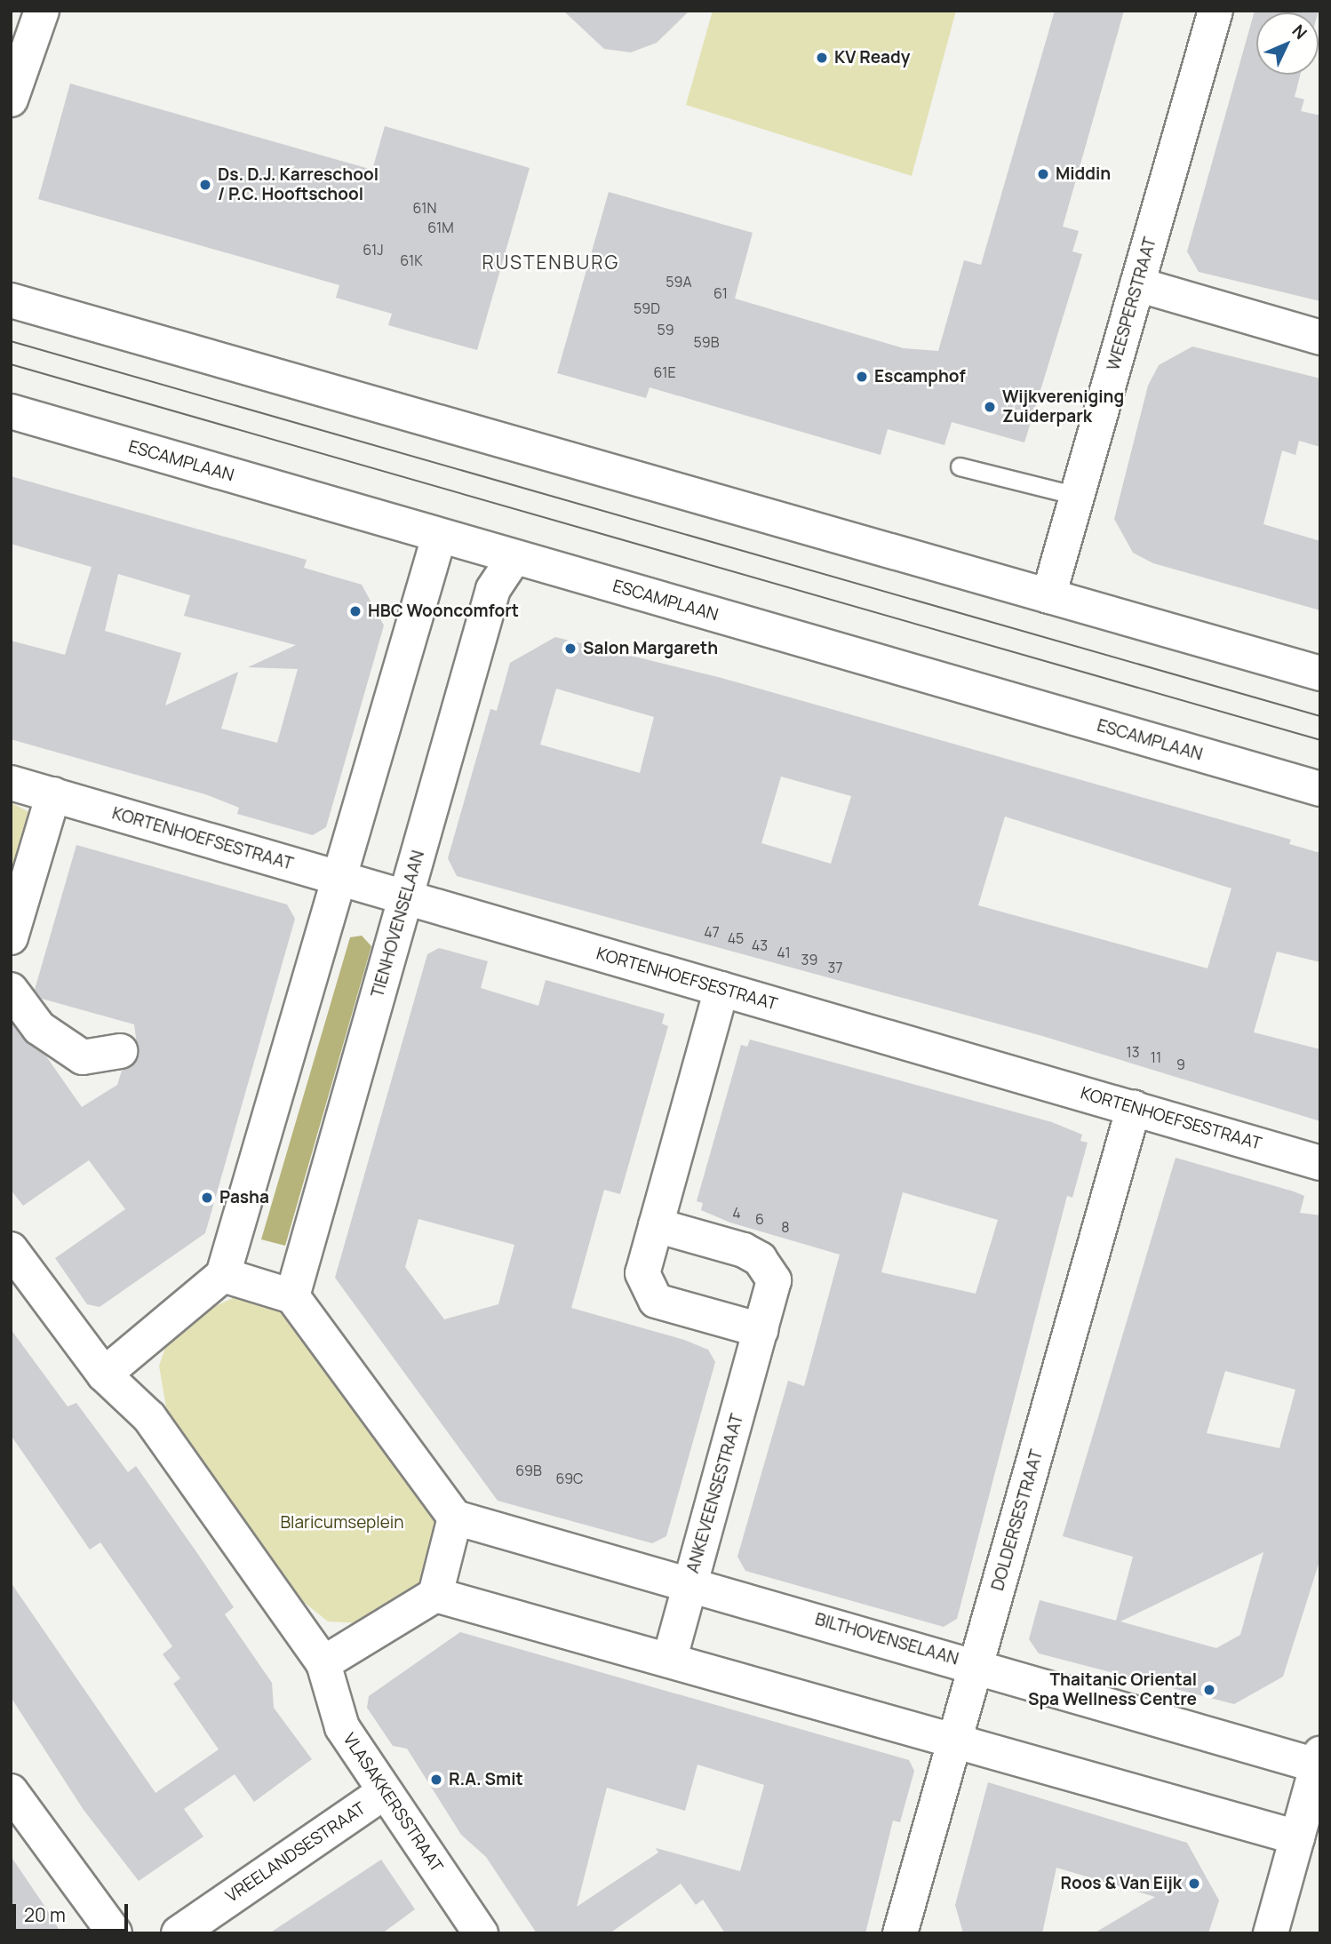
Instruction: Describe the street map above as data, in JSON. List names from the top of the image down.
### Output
{
  "streets": {
    "street": [
      "WEESPERSTRAAT",
      "ESCAMPLAAN",
      "KORTENHOEFSESTRAAT",
      "TIENHOVENSELAAN",
      "ANKEVEENSESTRAAT",
      "DOLDERSESTRAAT",
      "BILTHOVENSELAAN",
      "VLASAKKERSSTRAAT",
      "VREELANDSESTRAAT"
    ]
  },
  "crossings": [
    ["ESCAMPLAAN", "TIENHOVENSELAAN"],
    ["KORTENHOEFSESTRAAT", "TIENHOVENSELAAN"],
    ["KORTENHOEFSESTRAAT", "DOLDERSESTRAAT"],
    ["ANKEVEENSESTRAAT", "BILTHOVENSELAAN"],
    ["DOLDERSESTRAAT", "BILTHOVENSELAAN"],
    ["VLASAKKERSSTRAAT", "VREELANDSESTRAAT"]
  ],
  "districts": ["RUSTENBURG"],
  "parks": ["Blaricumseplein"],
  "places": [
    "KV Ready",
    "Middin",
    "Ds. D.J. Karreschool / P.C. Hooftschool",
    "Escamphof",
    "Wijkvereniging Zuiderpark",
    "HBC Wooncomfort",
    "Salon Margareth",
    "Pasha",
    "Thaitanic Oriental Spa Wellness Centre",
    "R.A. Smit",
    "Roos & Van Eijk"
  ],
  "house_numbers": [
    "61N",
    "61M",
    "61J",
    "61K",
    "59A",
    "61",
    "59D",
    "59",
    "59B",
    "61E",
    "47",
    "45",
    "43",
    "41",
    "39",
    "37",
    "13",
    "11",
    "9",
    "4",
    "6",
    "8",
    "69B",
    "69C"
  ],
  "scale_bar": "20 m",
  "north": "top right"
}
